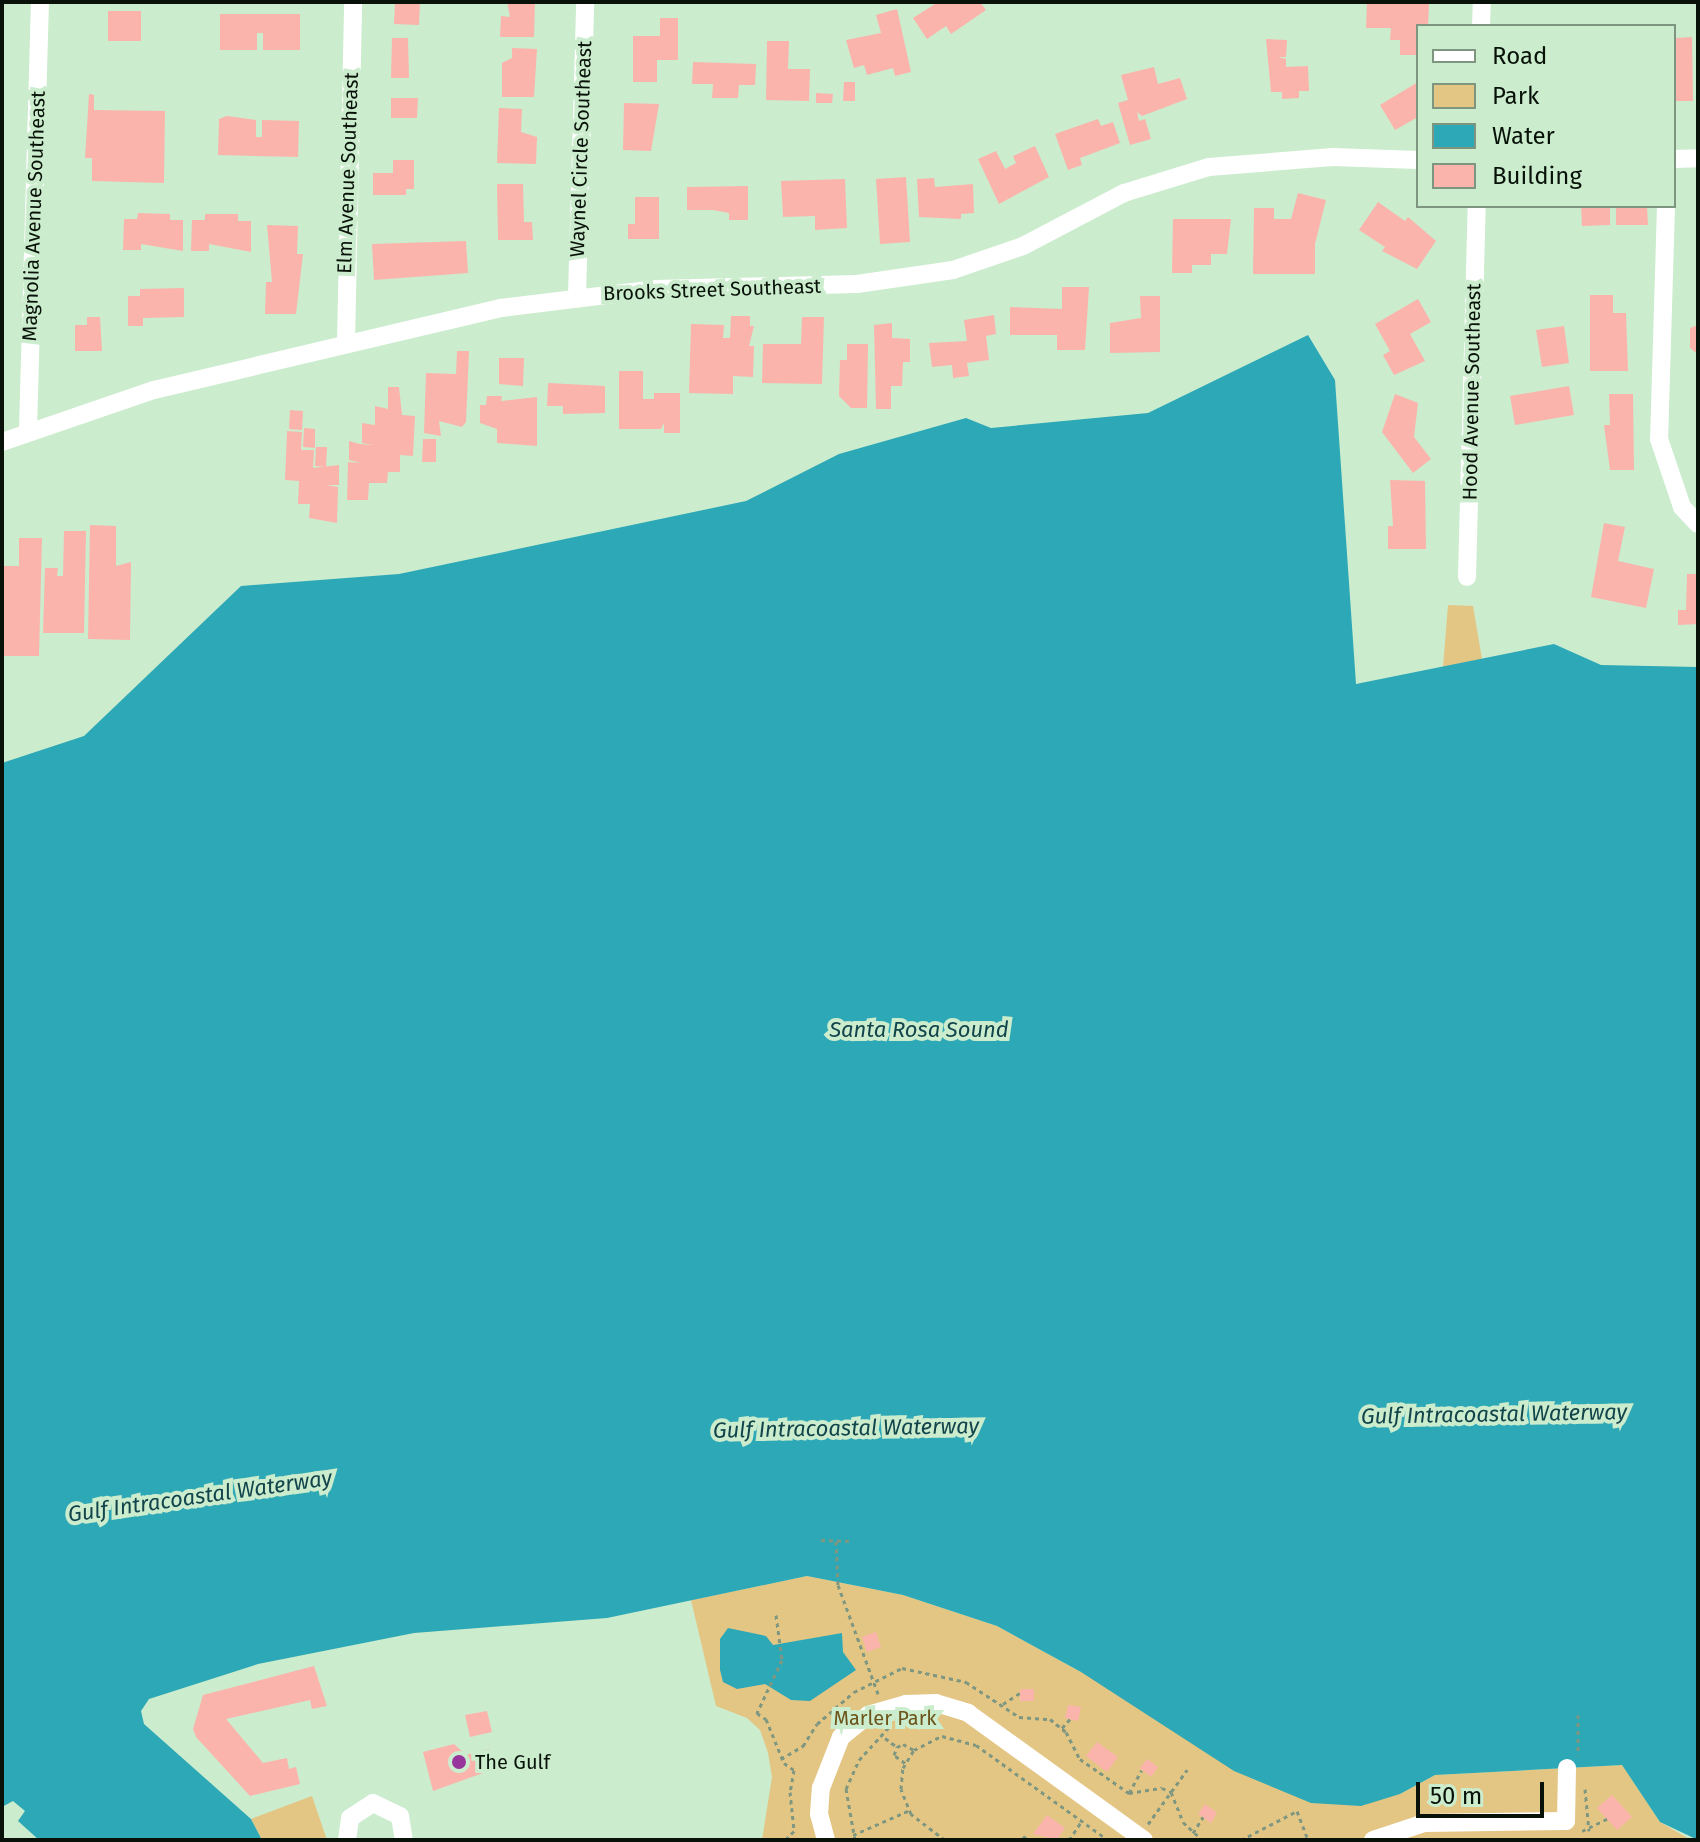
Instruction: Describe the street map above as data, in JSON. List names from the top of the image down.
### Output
{
  "streets": {
    "street": [
      "Waynel Circle Southeast",
      "Elm Avenue Southeast",
      "Magnolia Avenue Southeast",
      "Brooks Street Southeast",
      "Hood Avenue Southeast"
    ]
  },
  "crossings": [
    ["Waynel Circle Southeast", "Brooks Street Southeast"],
    ["Elm Avenue Southeast", "Brooks Street Southeast"],
    ["Magnolia Avenue Southeast", "Brooks Street Southeast"]
  ],
  "water": ["Santa Rosa Sound", "Gulf Intracoastal Waterway"],
  "parks": ["Marler Park"],
  "places": ["The Gulf"],
  "legend": [
    "Road",
    "Park",
    "Water",
    "Building"
  ],
  "scale_bar": "50 m"
}
